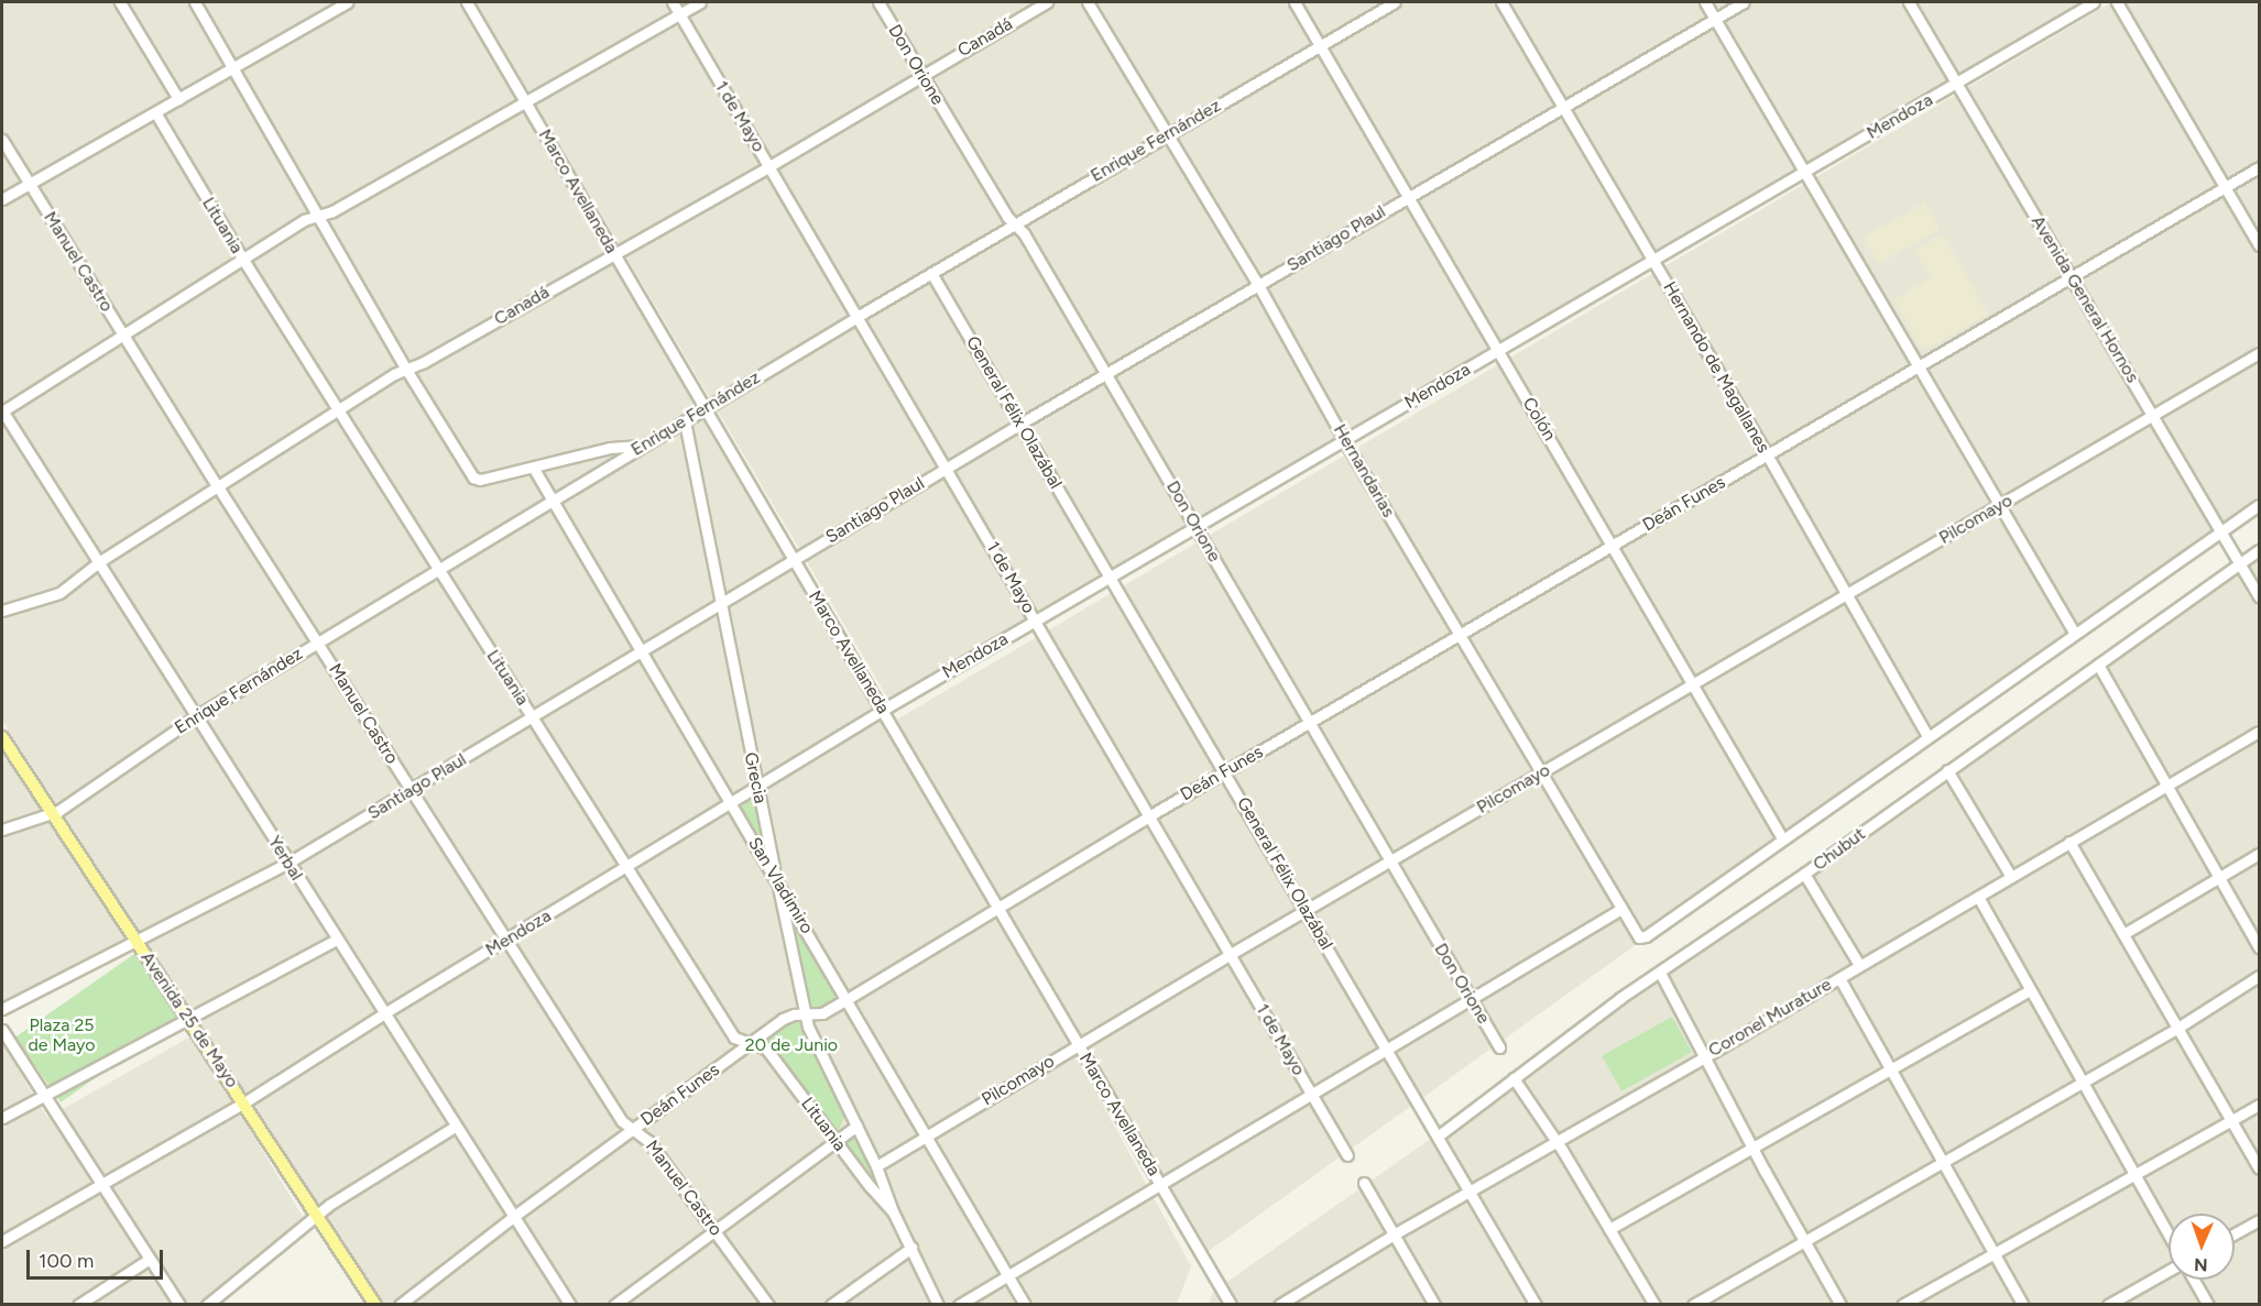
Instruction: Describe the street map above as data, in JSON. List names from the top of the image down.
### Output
{
  "streets": {
    "main road": ["Avenida 25 de Mayo"],
    "street": [
      "Canadá",
      "Don Orione",
      "1 de Mayo",
      "Mendoza",
      "Enrique Fernández",
      "Marco Avellaneda",
      "Lituania",
      "Santiago Plaul",
      "Manuel Castro",
      "Avenida General Hornos",
      "Hernando de Magallanes",
      "General Félix Olazábal",
      "Colón",
      "Hernandarias",
      "Deán Funes",
      "Pilcomayo",
      "Grecia",
      "Chubut",
      "Yerbal",
      "San Vladimiro",
      "Coronel Murature"
    ]
  },
  "crossings": [
    ["Canadá", "Don Orione"],
    ["Canadá", "1 de Mayo"],
    ["Canadá", "Marco Avellaneda"],
    ["Canadá", "Lituania"],
    ["Canadá", "Manuel Castro"],
    ["Canadá", "Yerbal"],
    ["Don Orione", "Mendoza"],
    ["Don Orione", "Enrique Fernández"],
    ["Don Orione", "Santiago Plaul"],
    ["Don Orione", "Deán Funes"],
    ["Don Orione", "Pilcomayo"],
    ["1 de Mayo", "Mendoza"],
    ["1 de Mayo", "Enrique Fernández"],
    ["1 de Mayo", "Santiago Plaul"],
    ["1 de Mayo", "Deán Funes"],
    ["1 de Mayo", "Pilcomayo"],
    ["Mendoza", "Marco Avellaneda"],
    ["Mendoza", "Lituania"],
    ["Mendoza", "Manuel Castro"],
    ["Mendoza", "Avenida General Hornos"],
    ["Mendoza", "Hernando de Magallanes"],
    ["Mendoza", "General Félix Olazábal"],
    ["Mendoza", "Colón"],
    ["Mendoza", "Hernandarias"],
    ["Mendoza", "Grecia"],
    ["Mendoza", "Yerbal"],
    ["Mendoza", "San Vladimiro"],
    ["Mendoza", "Avenida 25 de Mayo"],
    ["Enrique Fernández", "Marco Avellaneda"],
    ["Enrique Fernández", "Lituania"],
    ["Enrique Fernández", "Manuel Castro"],
    ["Enrique Fernández", "General Félix Olazábal"],
    ["Enrique Fernández", "Colón"],
    ["Enrique Fernández", "Hernandarias"],
    ["Enrique Fernández", "Grecia"],
    ["Enrique Fernández", "Yerbal"],
    ["Enrique Fernández", "San Vladimiro"],
    ["Enrique Fernández", "Avenida 25 de Mayo"],
    ["Marco Avellaneda", "Santiago Plaul"],
    ["Marco Avellaneda", "Deán Funes"],
    ["Marco Avellaneda", "Pilcomayo"],
    ["Lituania", "Santiago Plaul"],
    ["Lituania", "Deán Funes"],
    ["Lituania", "Grecia"],
    ["Santiago Plaul", "Manuel Castro"],
    ["Santiago Plaul", "Hernando de Magallanes"],
    ["Santiago Plaul", "General Félix Olazábal"],
    ["Santiago Plaul", "Colón"],
    ["Santiago Plaul", "Hernandarias"],
    ["Santiago Plaul", "Grecia"],
    ["Santiago Plaul", "Yerbal"],
    ["Santiago Plaul", "San Vladimiro"],
    ["Santiago Plaul", "Avenida 25 de Mayo"],
    ["Manuel Castro", "Deán Funes"],
    ["Avenida General Hornos", "Deán Funes"],
    ["Avenida General Hornos", "Pilcomayo"],
    ["Avenida General Hornos", "Chubut"],
    ["Hernando de Magallanes", "Deán Funes"],
    ["Hernando de Magallanes", "Pilcomayo"],
    ["General Félix Olazábal", "Deán Funes"],
    ["General Félix Olazábal", "Pilcomayo"],
    ["General Félix Olazábal", "Chubut"],
    ["General Félix Olazábal", "Coronel Murature"],
    ["Colón", "Hernandarias"],
    ["Colón", "Deán Funes"],
    ["Colón", "Pilcomayo"],
    ["Hernandarias", "Deán Funes"],
    ["Hernandarias", "Pilcomayo"],
    ["Deán Funes", "Grecia"],
    ["Deán Funes", "Yerbal"],
    ["Deán Funes", "San Vladimiro"],
    ["Pilcomayo", "Grecia"],
    ["Pilcomayo", "San Vladimiro"],
    ["Grecia", "San Vladimiro"]
  ],
  "parks": ["Plaza 25 de Mayo", "20 de Junio"],
  "scale_bar": "100 m",
  "north": "bottom"
}
